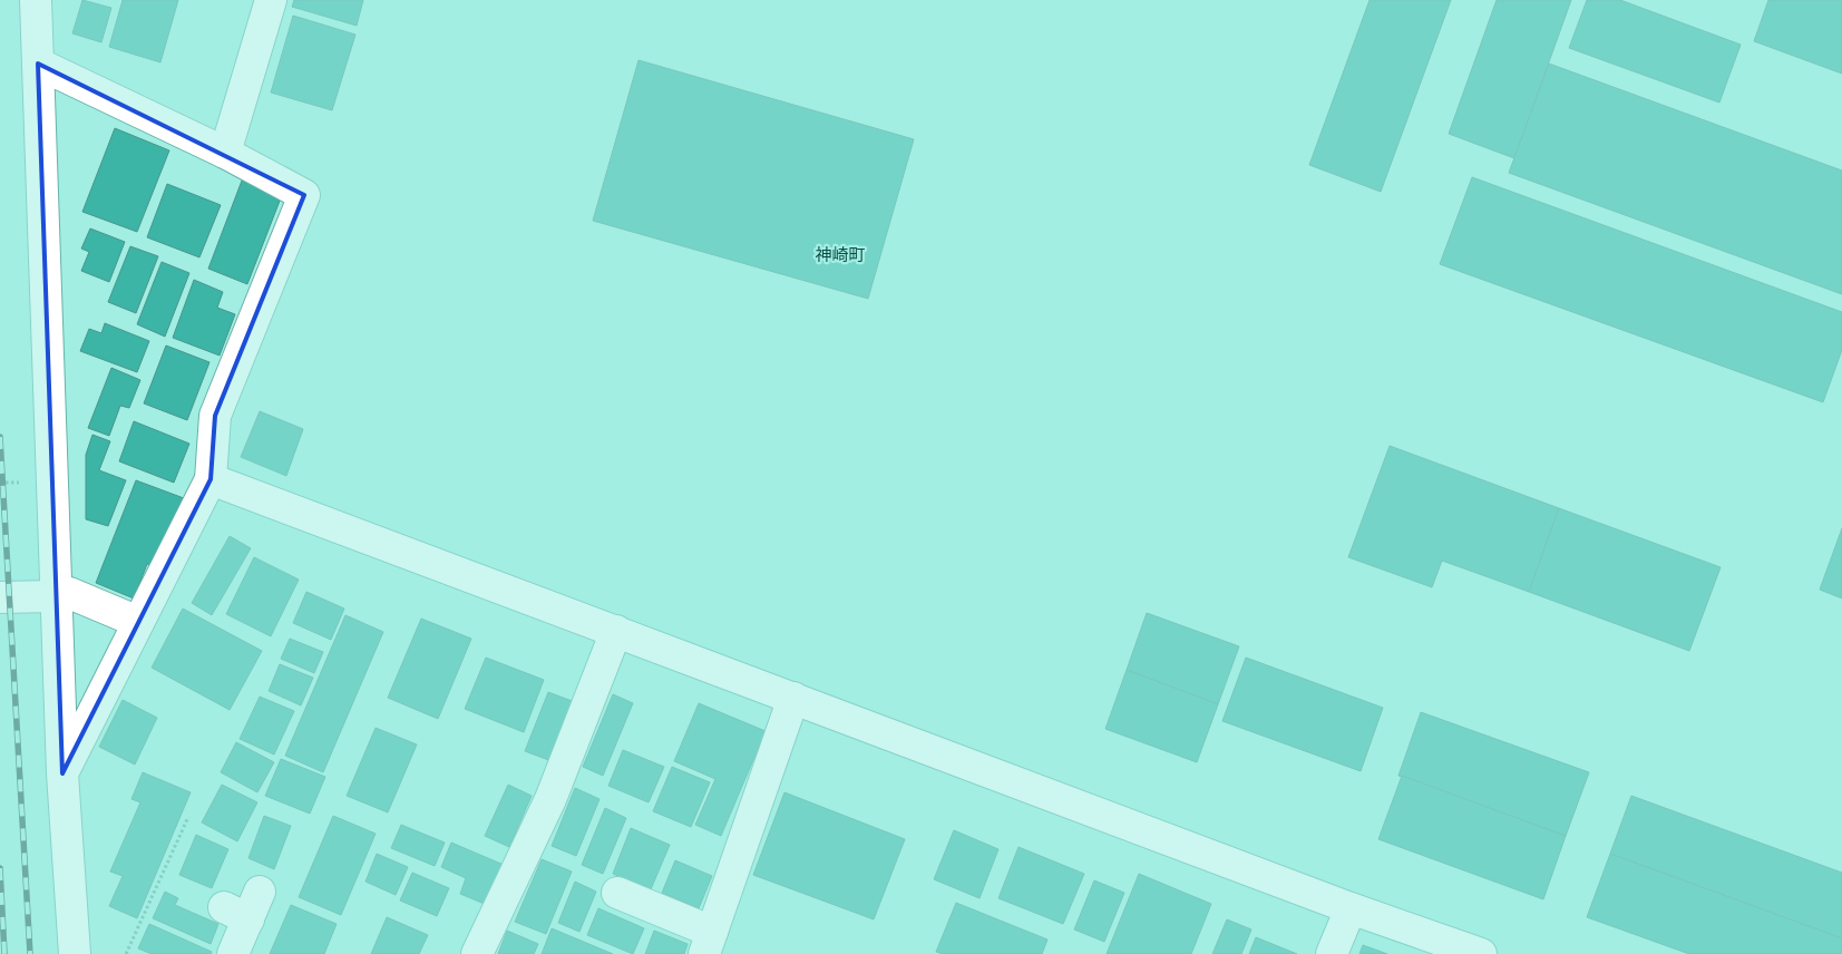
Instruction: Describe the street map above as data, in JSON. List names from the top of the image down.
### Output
{
  "districts": ["神崎町"]
}
